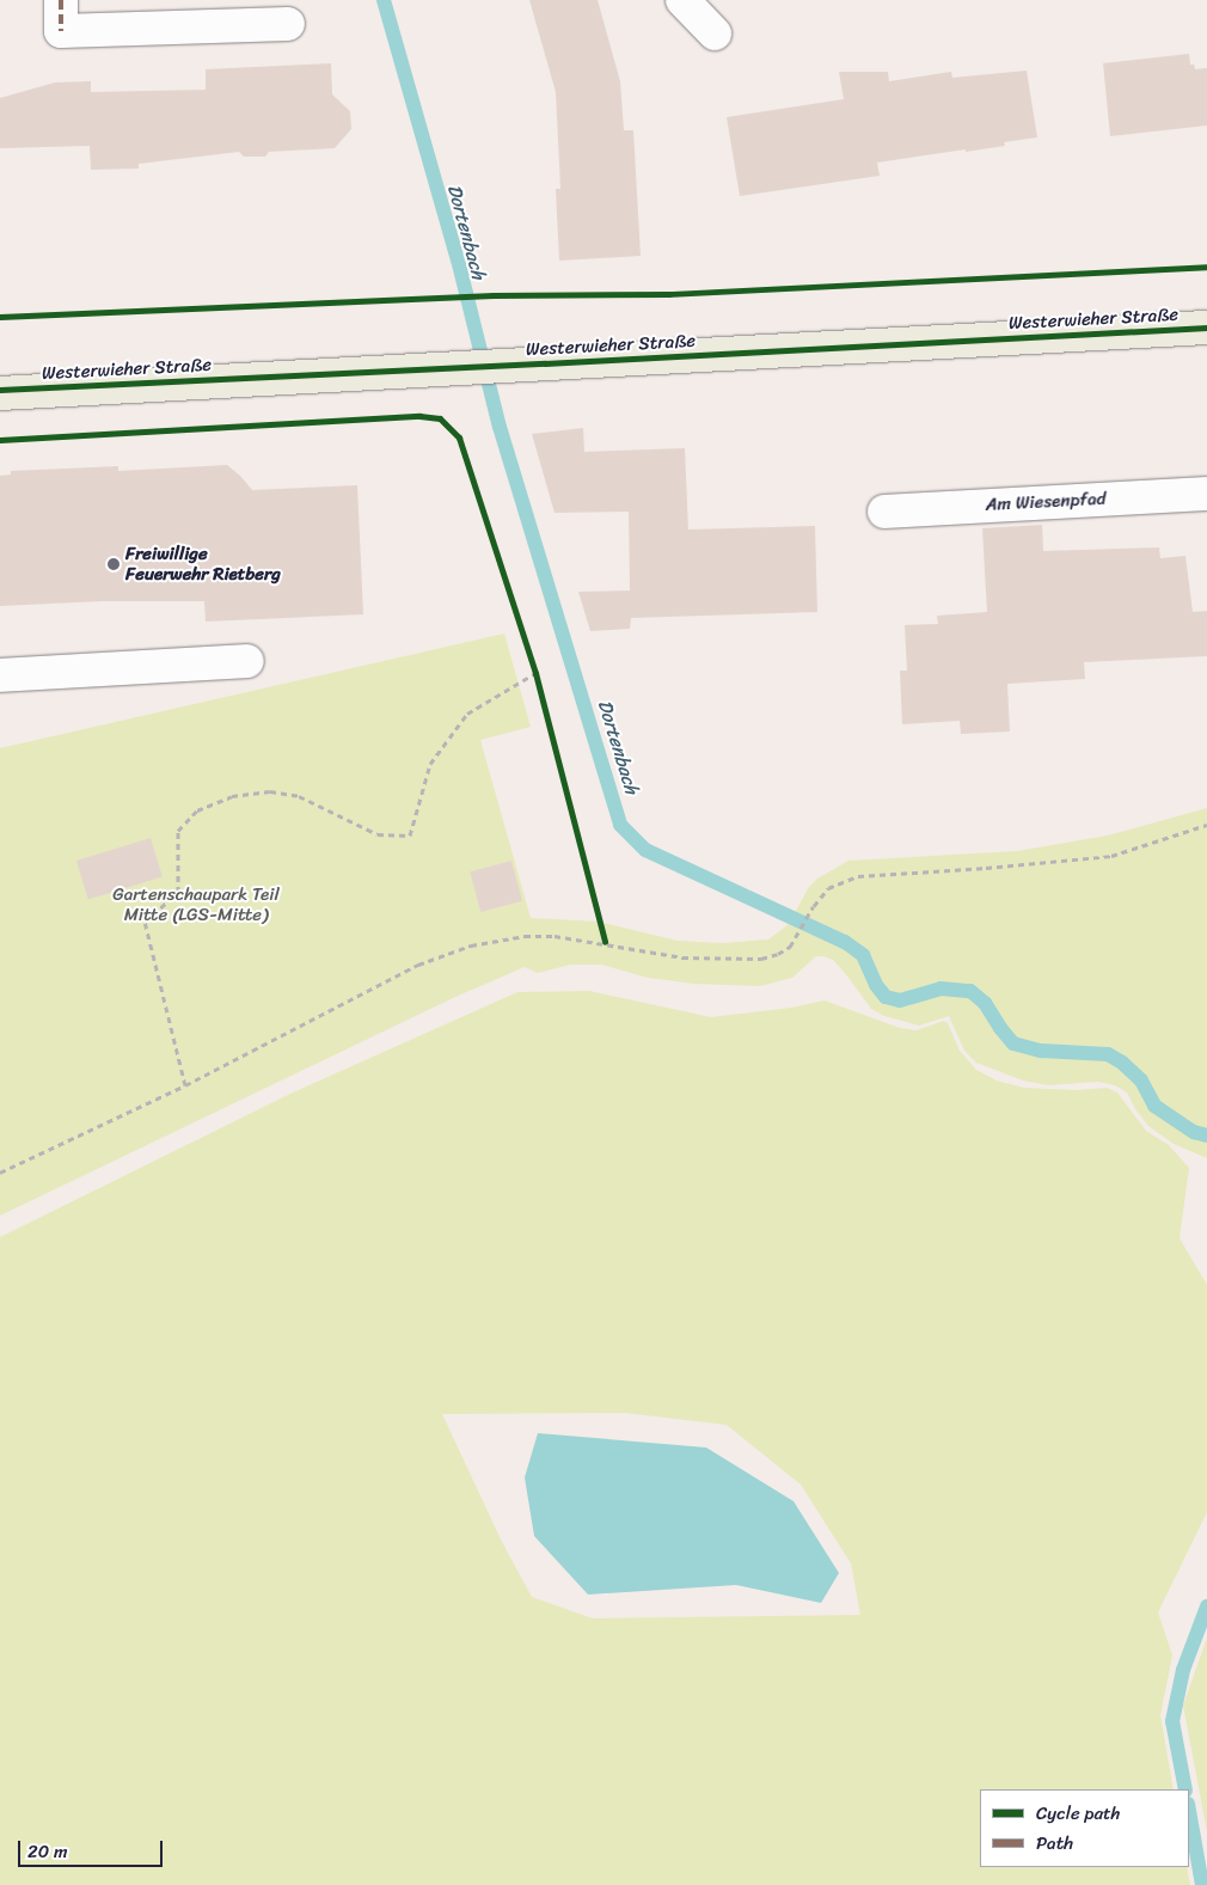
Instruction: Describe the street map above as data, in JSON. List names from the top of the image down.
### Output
{
  "streets": {
    "main road": ["Westerwieher Straße"],
    "street": ["Am Wiesenpfad"]
  },
  "water": ["Dortenbach"],
  "parks": ["Gartenschaupark Teil Mitte (LGS-Mitte)"],
  "places": ["Freiwillige Feuerwehr Rietberg"],
  "legend": ["Cycle path", "Path"],
  "scale_bar": "20 m"
}
